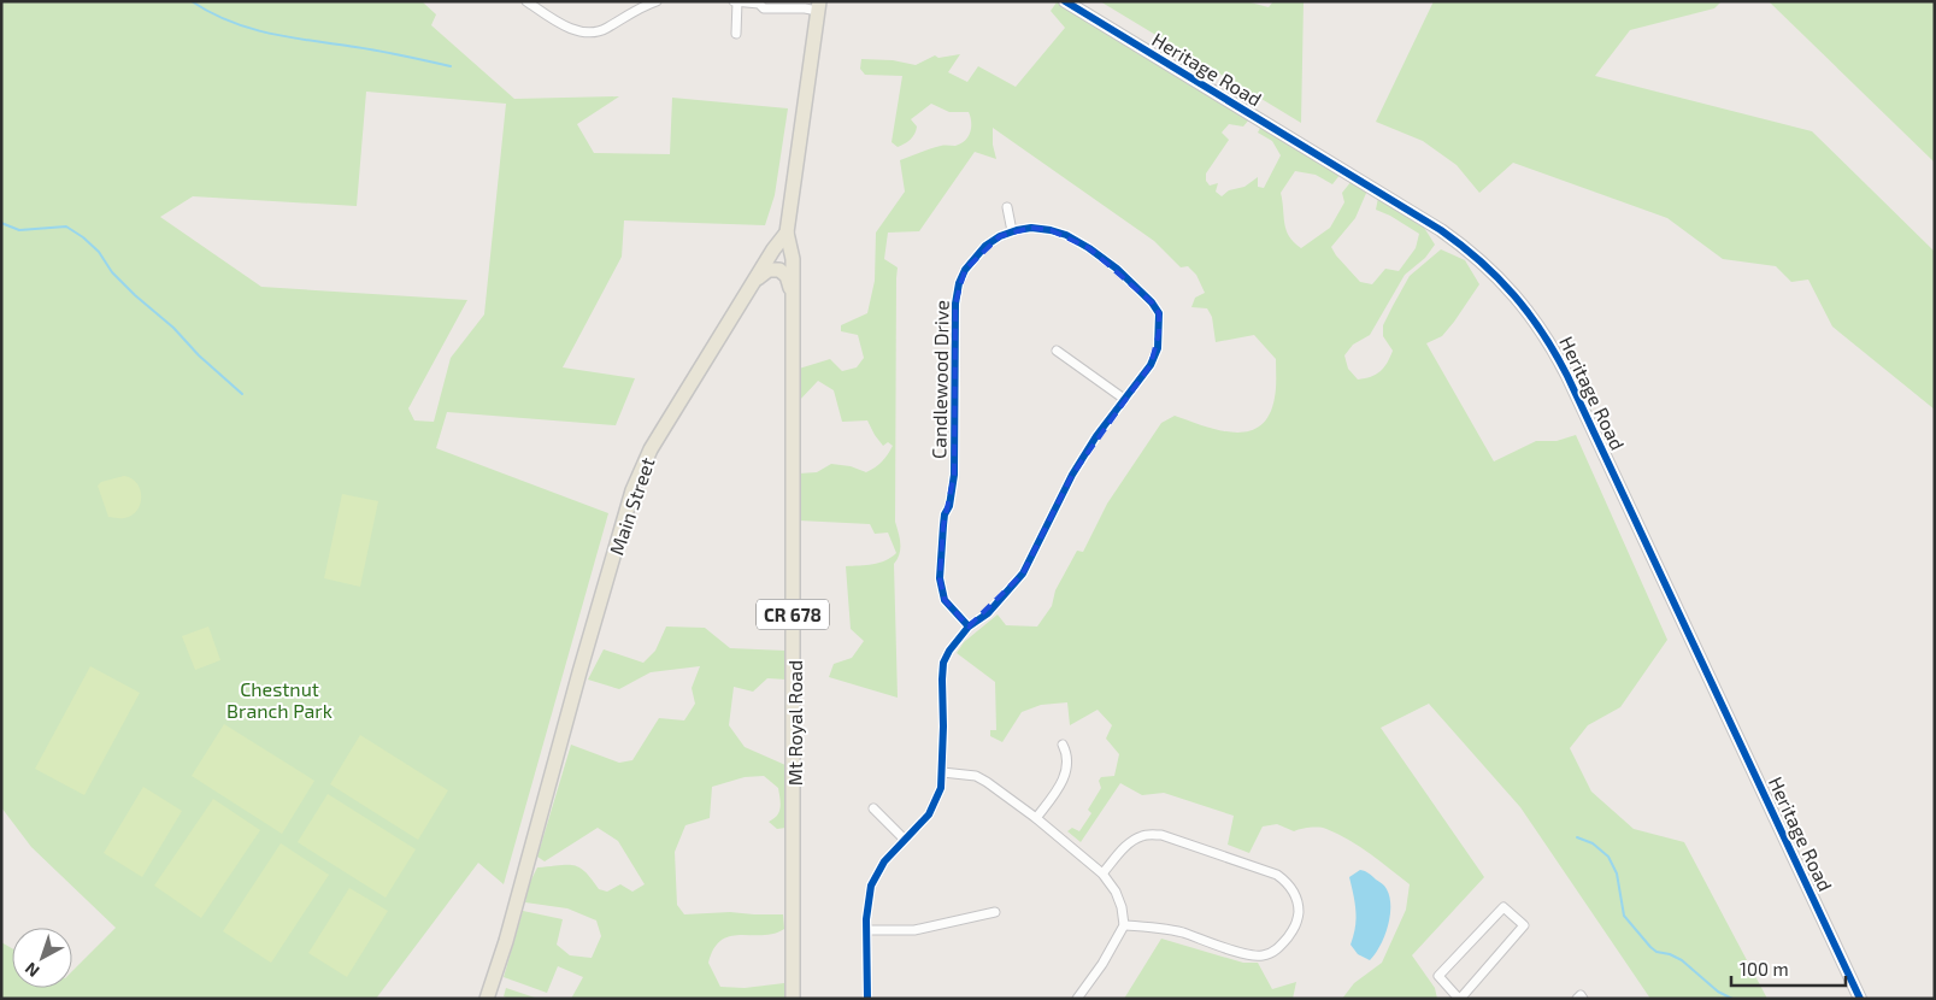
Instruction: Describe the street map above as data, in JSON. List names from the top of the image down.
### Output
{
  "streets": {
    "main road": ["Main Street", "CR 678", "Mt Royal Road"],
    "street": ["Heritage Road", "Candlewood Drive"]
  },
  "crossings": [
    ["Main Street", "Mt Royal Road"]
  ],
  "parks": ["Chestnut Branch Park"],
  "scale_bar": "100 m",
  "north": "bottom left"
}
